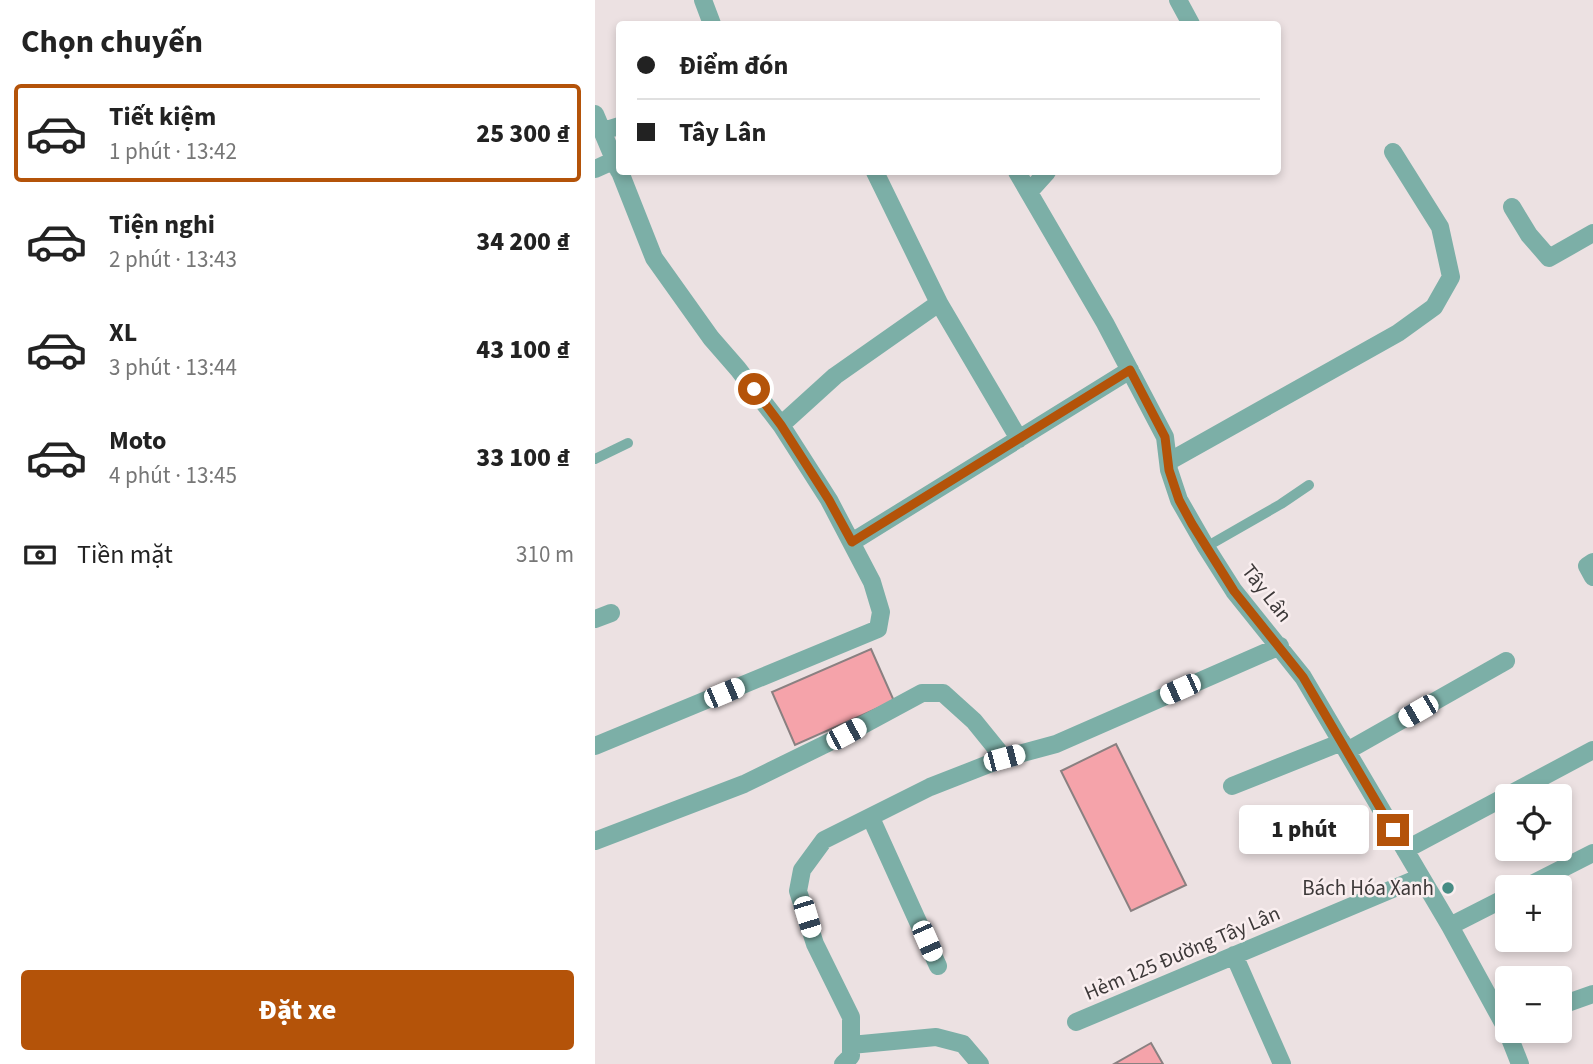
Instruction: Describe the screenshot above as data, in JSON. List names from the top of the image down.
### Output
{
  "streets": {
    "street": ["Tây Lân", "Hẻm 125 Đường Tây Lân"]
  },
  "crossings": [
    ["Tây Lân", "Hẻm 125 Đường Tây Lân"]
  ],
  "places": ["Bách Hóa Xanh"],
  "page": {
    "heading": "Chọn chuyến",
    "banner": ["Điểm đón", "Tây Lân"],
    "list": [
      {
        "name": "Tiết kiệm",
        "note": "1 phút · 13:42",
        "value": "25 300 ₫"
      },
      {
        "name": "Tiện nghi",
        "note": "2 phút · 13:43",
        "value": "34 200 ₫"
      },
      {
        "name": "XL",
        "note": "3 phút · 13:44",
        "value": "43 100 ₫"
      },
      {
        "name": "Moto",
        "note": "4 phút · 13:45",
        "value": "33 100 ₫"
      }
    ],
    "pay": ["Tiền mặt", "310 m"],
    "map_buttons": ["+", "−"],
    "bubble": "1 phút",
    "buttons": "Đặt xe"
  }
}
